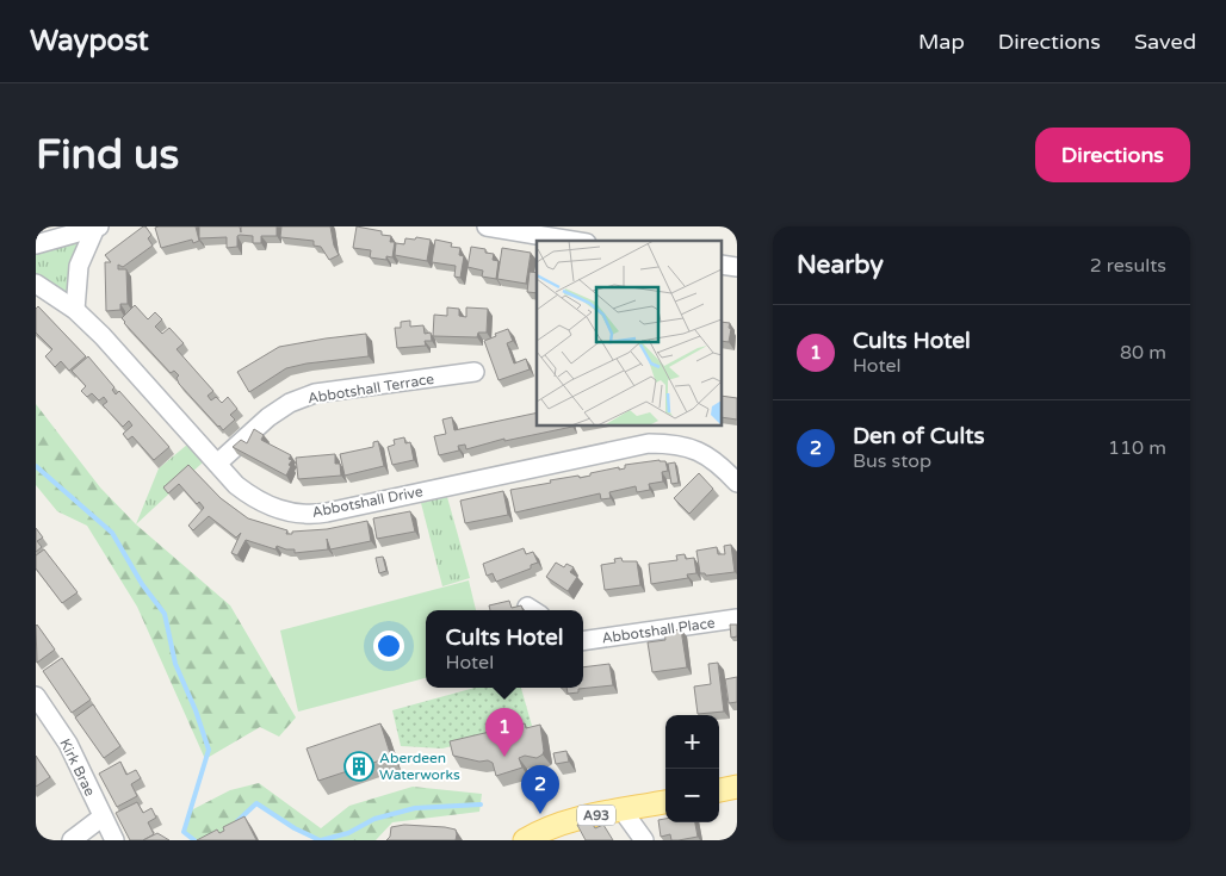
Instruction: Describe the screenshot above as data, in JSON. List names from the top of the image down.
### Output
{
  "streets": {
    "main road": ["A93"],
    "street": [
      "Abbotshall Terrace",
      "Abbotshall Drive",
      "Abbotshall Place",
      "Kirk Brae"
    ]
  },
  "crossings": [
    ["Abbotshall Terrace", "Abbotshall Drive"]
  ],
  "places": {
    "building": ["Aberdeen Waterworks"]
  },
  "page": {
    "header": "Waypost",
    "nav": ["Map", "Directions", "Saved"],
    "buttons": "Directions",
    "title": "Find us",
    "heading": ["Nearby", "2 results"],
    "list": [
      {
        "mark": "1",
        "name": "Cults Hotel",
        "note": "Hotel",
        "value": "80 m"
      },
      {
        "mark": "2",
        "name": "Den of Cults",
        "note": "Bus stop",
        "value": "110 m"
      }
    ],
    "popup": ["Cults Hotel", "Hotel"],
    "pins": ["1", "2"],
    "map_buttons": ["+", "−"]
  }
}
